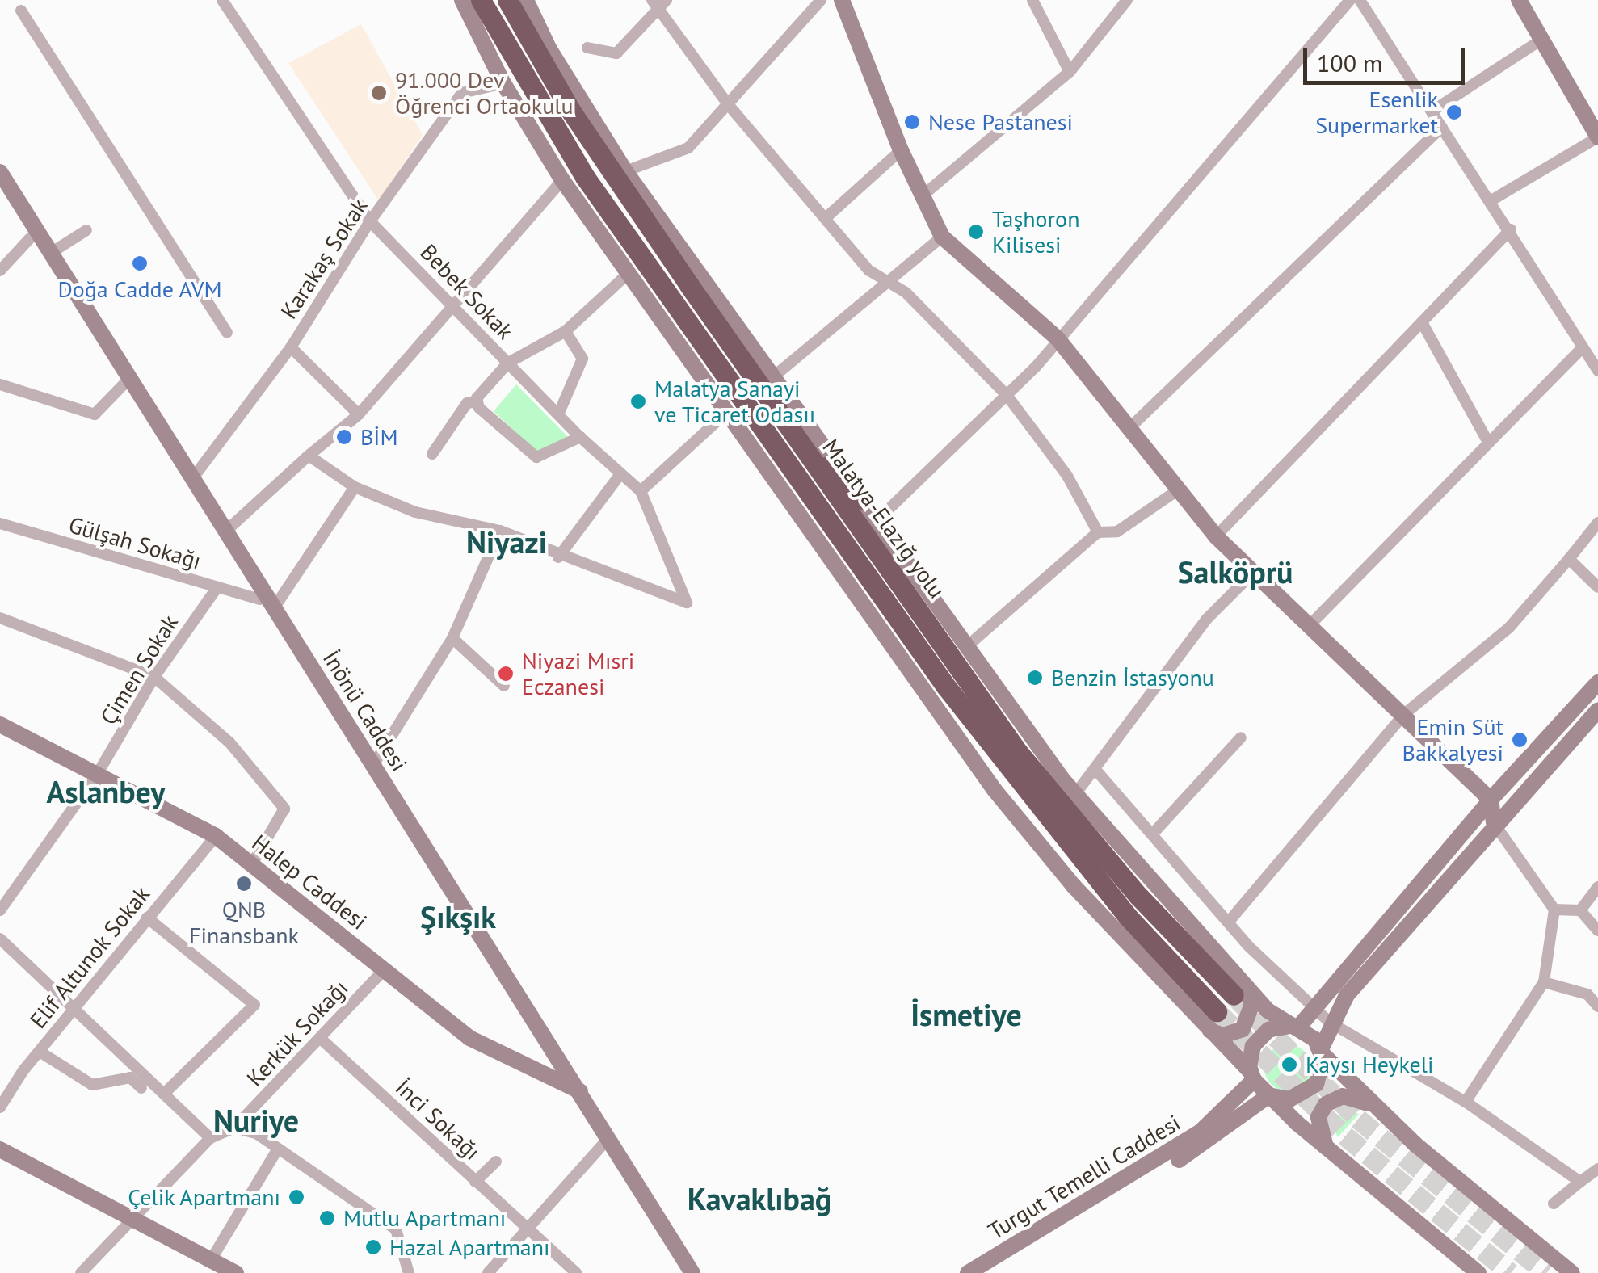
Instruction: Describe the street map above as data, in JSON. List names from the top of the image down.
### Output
{
  "streets": {
    "highway": ["Malatya-Elazığ yolu"],
    "main road": ["İnönü Caddesi", "Halep Caddesi", "Turgut Temelli Caddesi"],
    "street": [
      "Karakaş Sokak",
      "Bebek Sokak",
      "Gülşah Sokağı",
      "Çimen Sokak",
      "Elif Altunok Sokak",
      "Kerkük Sokağı",
      "İnci Sokağı"
    ]
  },
  "crossings": [
    ["Karakaş Sokak", "Bebek Sokak"],
    ["Karakaş Sokak", "İnönü Caddesi"],
    ["Gülşah Sokağı", "Çimen Sokak"],
    ["Gülşah Sokağı", "İnönü Caddesi"],
    ["Çimen Sokak", "Halep Caddesi"],
    ["İnönü Caddesi", "Halep Caddesi"],
    ["Halep Caddesi", "Elif Altunok Sokak"],
    ["Halep Caddesi", "Kerkük Sokağı"],
    ["Kerkük Sokağı", "İnci Sokağı"]
  ],
  "districts": [
    "Niyazi",
    "Salköprü",
    "Aslanbey",
    "Şıkşık",
    "İsmetiye",
    "Nuriye",
    "Kavaklıbağ"
  ],
  "places": [
    "91.000 Dev Öğrenci Ortaokulu",
    "Esenlik Supermarket",
    "Nese Pastanesi",
    "Taşhoron Kilisesi",
    "Doğa Cadde AVM",
    "Malatya Sanayi ve Ticaret Odasıı",
    "BİM",
    "Niyazi Mısri Eczanesi",
    "Benzin İstasyonu",
    "Emin Süt Bakkalyesi",
    "QNB Finansbank",
    "Kaysı Heykeli",
    "Çelik Apartmanı",
    "Mutlu Apartmanı",
    "Hazal Apartmanı"
  ],
  "scale_bar": "100 m"
}
